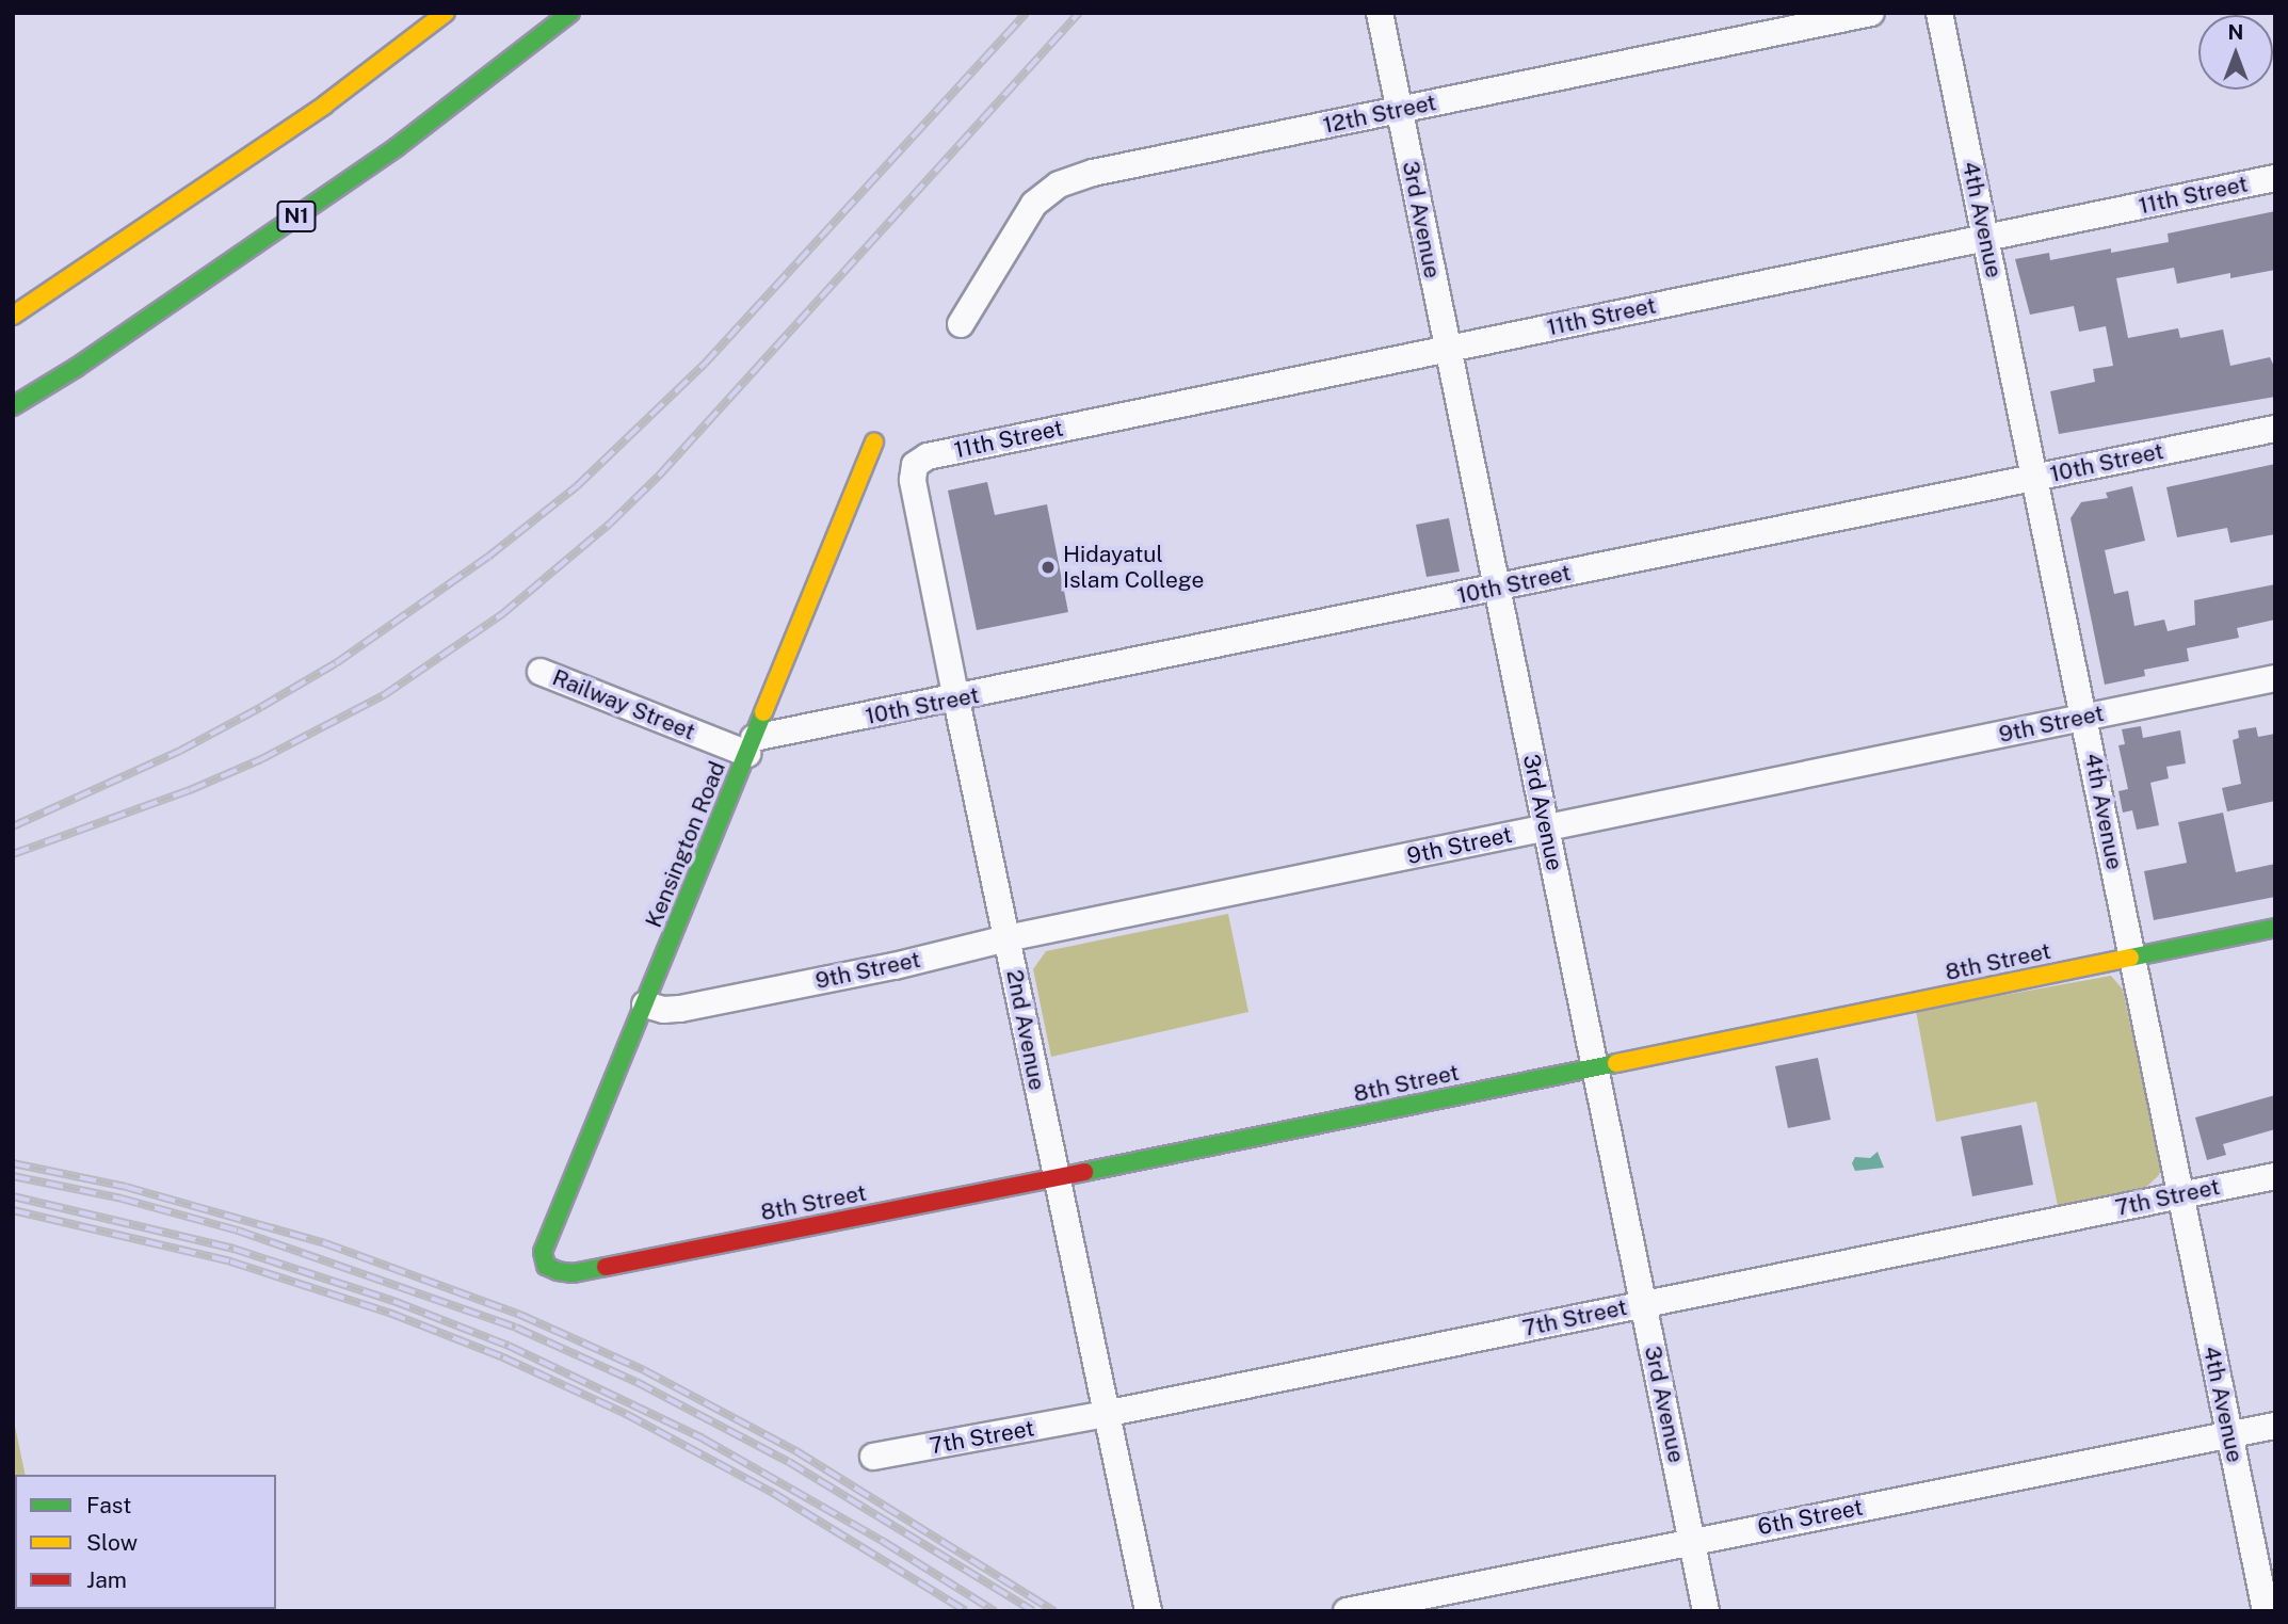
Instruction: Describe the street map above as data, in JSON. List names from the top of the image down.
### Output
{
  "streets": {
    "main road": ["N1", "Kensington Road", "8th Street"],
    "street": [
      "12th Street",
      "11th Street",
      "3rd Avenue",
      "4th Avenue",
      "10th Street",
      "Railway Street",
      "9th Street",
      "2nd Avenue",
      "7th Street",
      "6th Street"
    ]
  },
  "crossings": [
    ["12th Street", "3rd Avenue"],
    ["11th Street", "3rd Avenue"],
    ["11th Street", "4th Avenue"],
    ["11th Street", "2nd Avenue"],
    ["3rd Avenue", "10th Street"],
    ["3rd Avenue", "9th Street"],
    ["3rd Avenue", "8th Street"],
    ["3rd Avenue", "7th Street"],
    ["3rd Avenue", "6th Street"],
    ["4th Avenue", "10th Street"],
    ["4th Avenue", "9th Street"],
    ["4th Avenue", "8th Street"],
    ["4th Avenue", "7th Street"],
    ["4th Avenue", "6th Street"],
    ["10th Street", "Railway Street"],
    ["10th Street", "Kensington Road"],
    ["10th Street", "2nd Avenue"],
    ["Railway Street", "Kensington Road"],
    ["9th Street", "Kensington Road"],
    ["9th Street", "2nd Avenue"],
    ["Kensington Road", "8th Street"],
    ["8th Street", "2nd Avenue"],
    ["2nd Avenue", "7th Street"]
  ],
  "places": ["Hidayatul Islam College"],
  "legend": ["Fast", "Slow", "Jam"],
  "north": "top"
}
